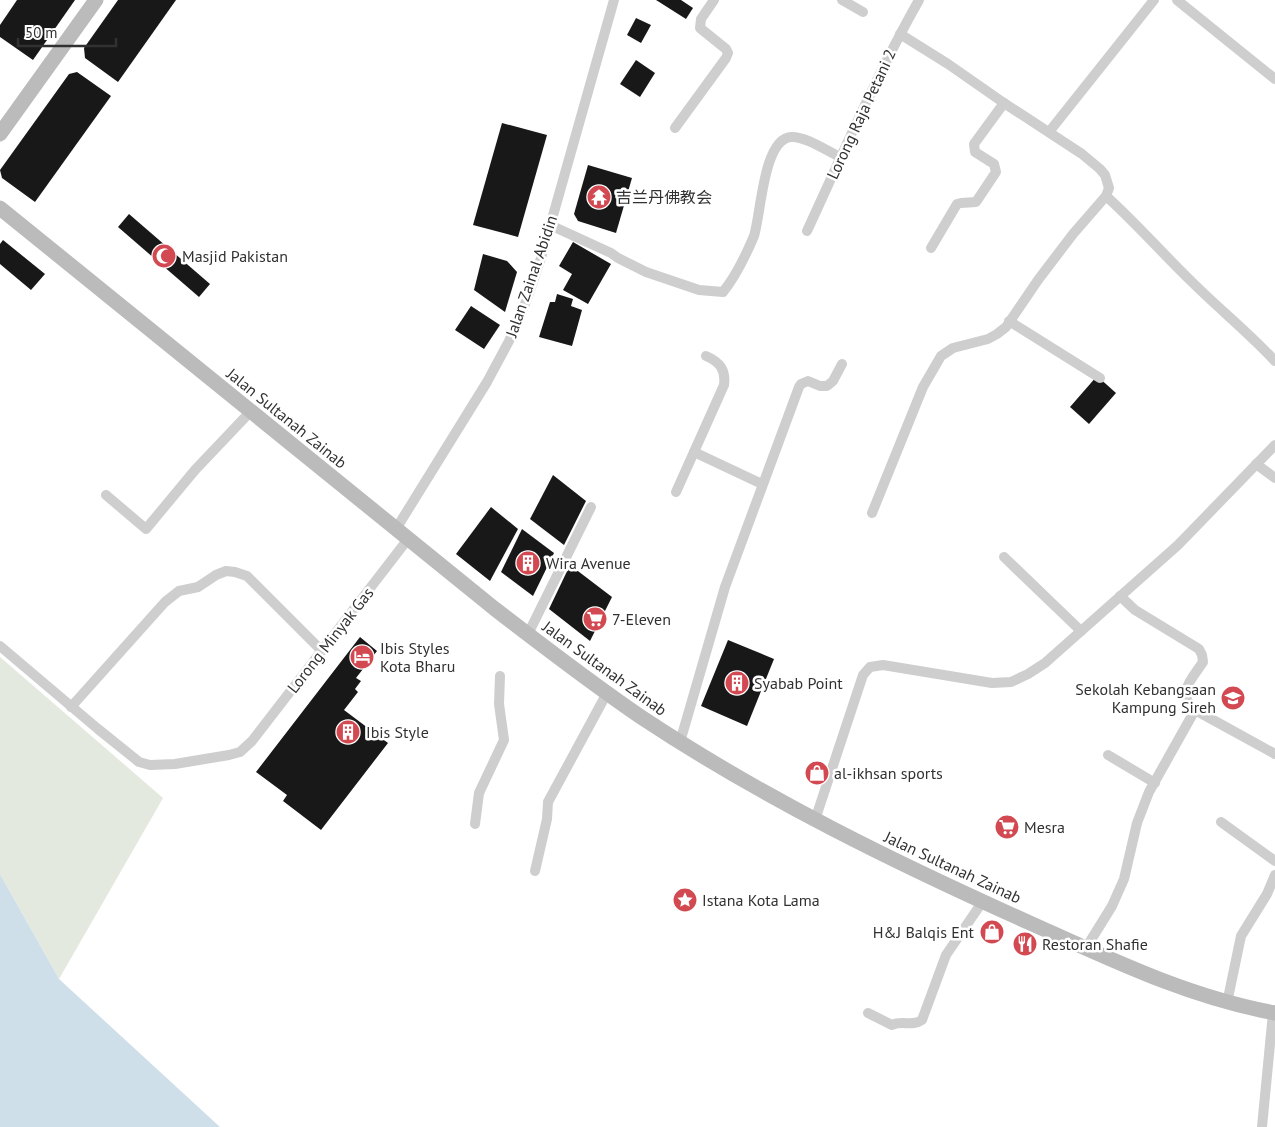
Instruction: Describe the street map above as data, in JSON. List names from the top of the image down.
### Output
{
  "streets": {
    "main road": ["Jalan Sultanah Zainab"],
    "street": ["Lorong Raja Petani 2", "Jalan Zainal Abidin", "Lorong Minyak Gas"]
  },
  "crossings": [
    ["Jalan Zainal Abidin", "Jalan Sultanah Zainab"],
    ["Jalan Sultanah Zainab", "Lorong Minyak Gas"]
  ],
  "places": {
    "temple": ["吉兰丹佛教会"],
    "mosque": ["Masjid Pakistan"],
    "building": ["Wira Avenue", "Syabab Point", "Ibis Style"],
    "supermarket": ["7-Eleven", "Mesra"],
    "hotel": ["Ibis Styles Kota Bharu"],
    "school or university": ["Sekolah Kebangsaan Kampung Sireh"],
    "shop": ["al-ikhsan sports", "H&J Balqis Ent"],
    "place": ["Istana Kota Lama"],
    "restaurant": ["Restoran Shafie"]
  },
  "scale_bar": "50 m"
}
